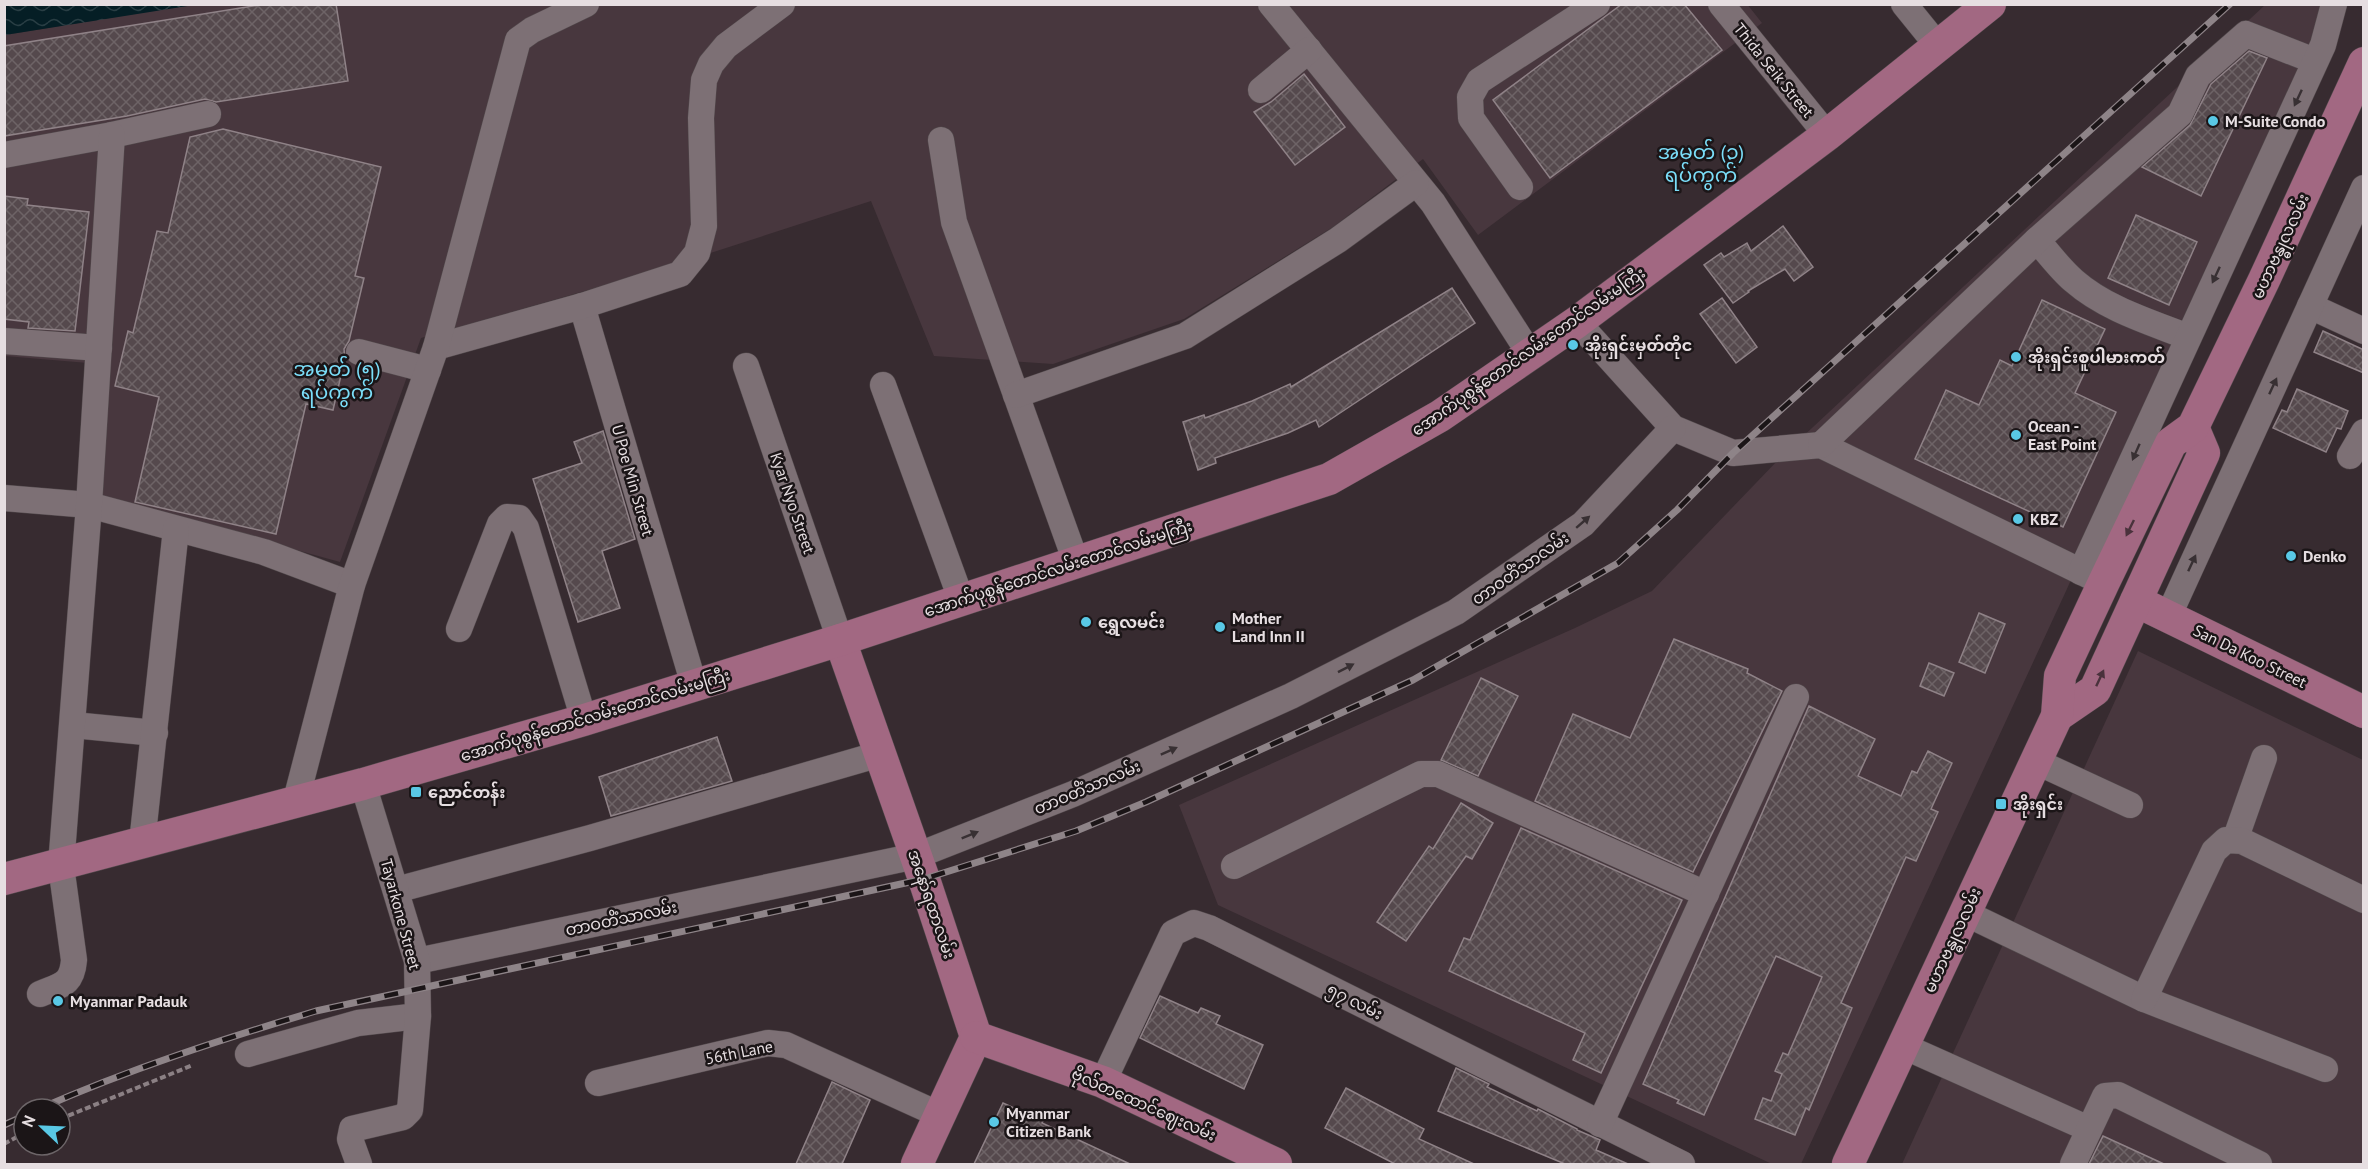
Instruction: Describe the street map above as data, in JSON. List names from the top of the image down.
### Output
{
  "streets": {
    "main road": [
      "မဟာဗန္ဓုလလမ်း",
      "အောက်ပုစွန်တောင်လမ်းတောင်လမ်းမကြီး",
      "San Da Koo Street",
      "အနော်ရထာလမ်း",
      "ဗိုလ်တထောင်ဈေးလမ်း"
    ],
    "street": [
      "Thida Seik Street",
      "U Poe Min Street",
      "Kyar Nyo Street",
      "တာဝတိံသာလမ်း",
      "Tayarkone Street",
      "၅၇ လမ်း",
      "56th Lane"
    ]
  },
  "crossings": [
    ["Thida Seik Street", "အောက်ပုစွန်တောင်လမ်းတောင်လမ်းမကြီး"],
    ["အောက်ပုစွန်တောင်လမ်းတောင်လမ်းမကြီး", "U Poe Min Street"],
    ["အောက်ပုစွန်တောင်လမ်းတောင်လမ်းမကြီး", "Kyar Nyo Street"],
    ["အောက်ပုစွန်တောင်လမ်းတောင်လမ်းမကြီး", "အနော်ရထာလမ်း"],
    ["အောက်ပုစွန်တောင်လမ်းတောင်လမ်းမကြီး", "Tayarkone Street"],
    ["Kyar Nyo Street", "အနော်ရထာလမ်း"],
    ["တာဝတိံသာလမ်း", "အနော်ရထာလမ်း"],
    ["တာဝတိံသာလမ်း", "Tayarkone Street"],
    ["အနော်ရထာလမ်း", "ဗိုလ်တထောင်ဈေးလမ်း"],
    ["၅၇ လမ်း", "ဗိုလ်တထောင်ဈေးလမ်း"]
  ],
  "one_way": ["တာဝတိံသာလမ်း"],
  "districts": ["အမှတ် (၃) ရပ်ကွက်", "အမှတ် (၅) ရပ်ကွက်"],
  "places": {
    "other": [
      "M-Suite Condo",
      "အိုးရှင်းမှတ်တိုင",
      "အိုးရှင်းစူပါမားကတ်",
      "Ocean - East Point",
      "KBZ",
      "Denko",
      "ရွှေလမင်း",
      "Mother Land Inn II",
      "Myanmar Padauk",
      "Myanmar Citizen Bank"
    ],
    "transit": ["ညောင်တန်း", "အိုးရှင်း"]
  },
  "north": "top left"
}
